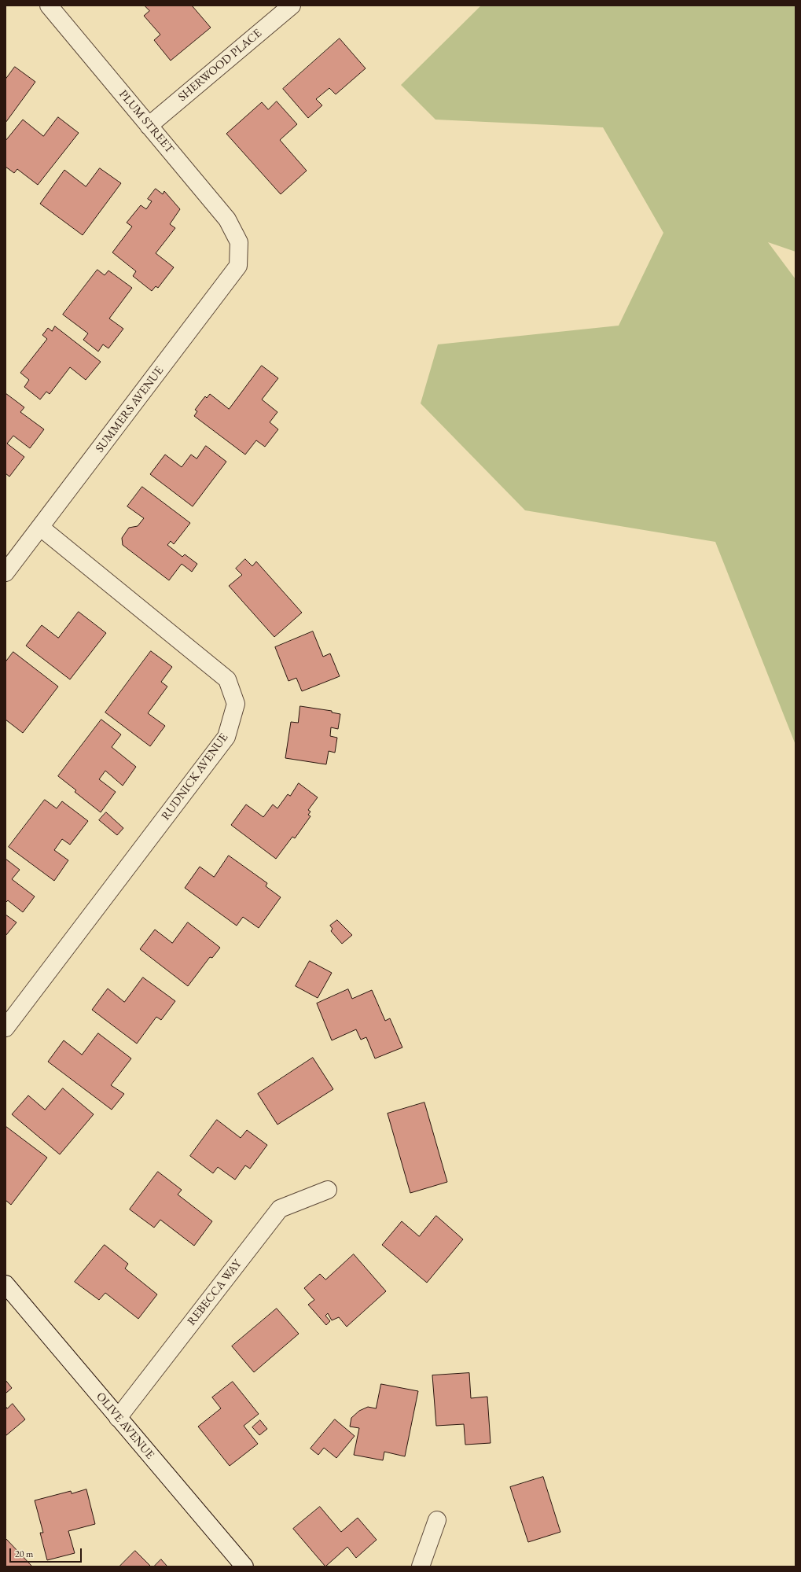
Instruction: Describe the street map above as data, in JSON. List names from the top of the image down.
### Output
{
  "streets": {
    "street": [
      "SHERWOOD PLACE",
      "PLUM STREET",
      "SUMMERS AVENUE",
      "RUDNICK AVENUE",
      "REBECCA WAY",
      "OLIVE AVENUE"
    ]
  },
  "crossings": [
    ["SHERWOOD PLACE", "PLUM STREET"],
    ["PLUM STREET", "SUMMERS AVENUE"],
    ["SUMMERS AVENUE", "RUDNICK AVENUE"],
    ["REBECCA WAY", "OLIVE AVENUE"]
  ],
  "scale_bar": "20 m"
}
